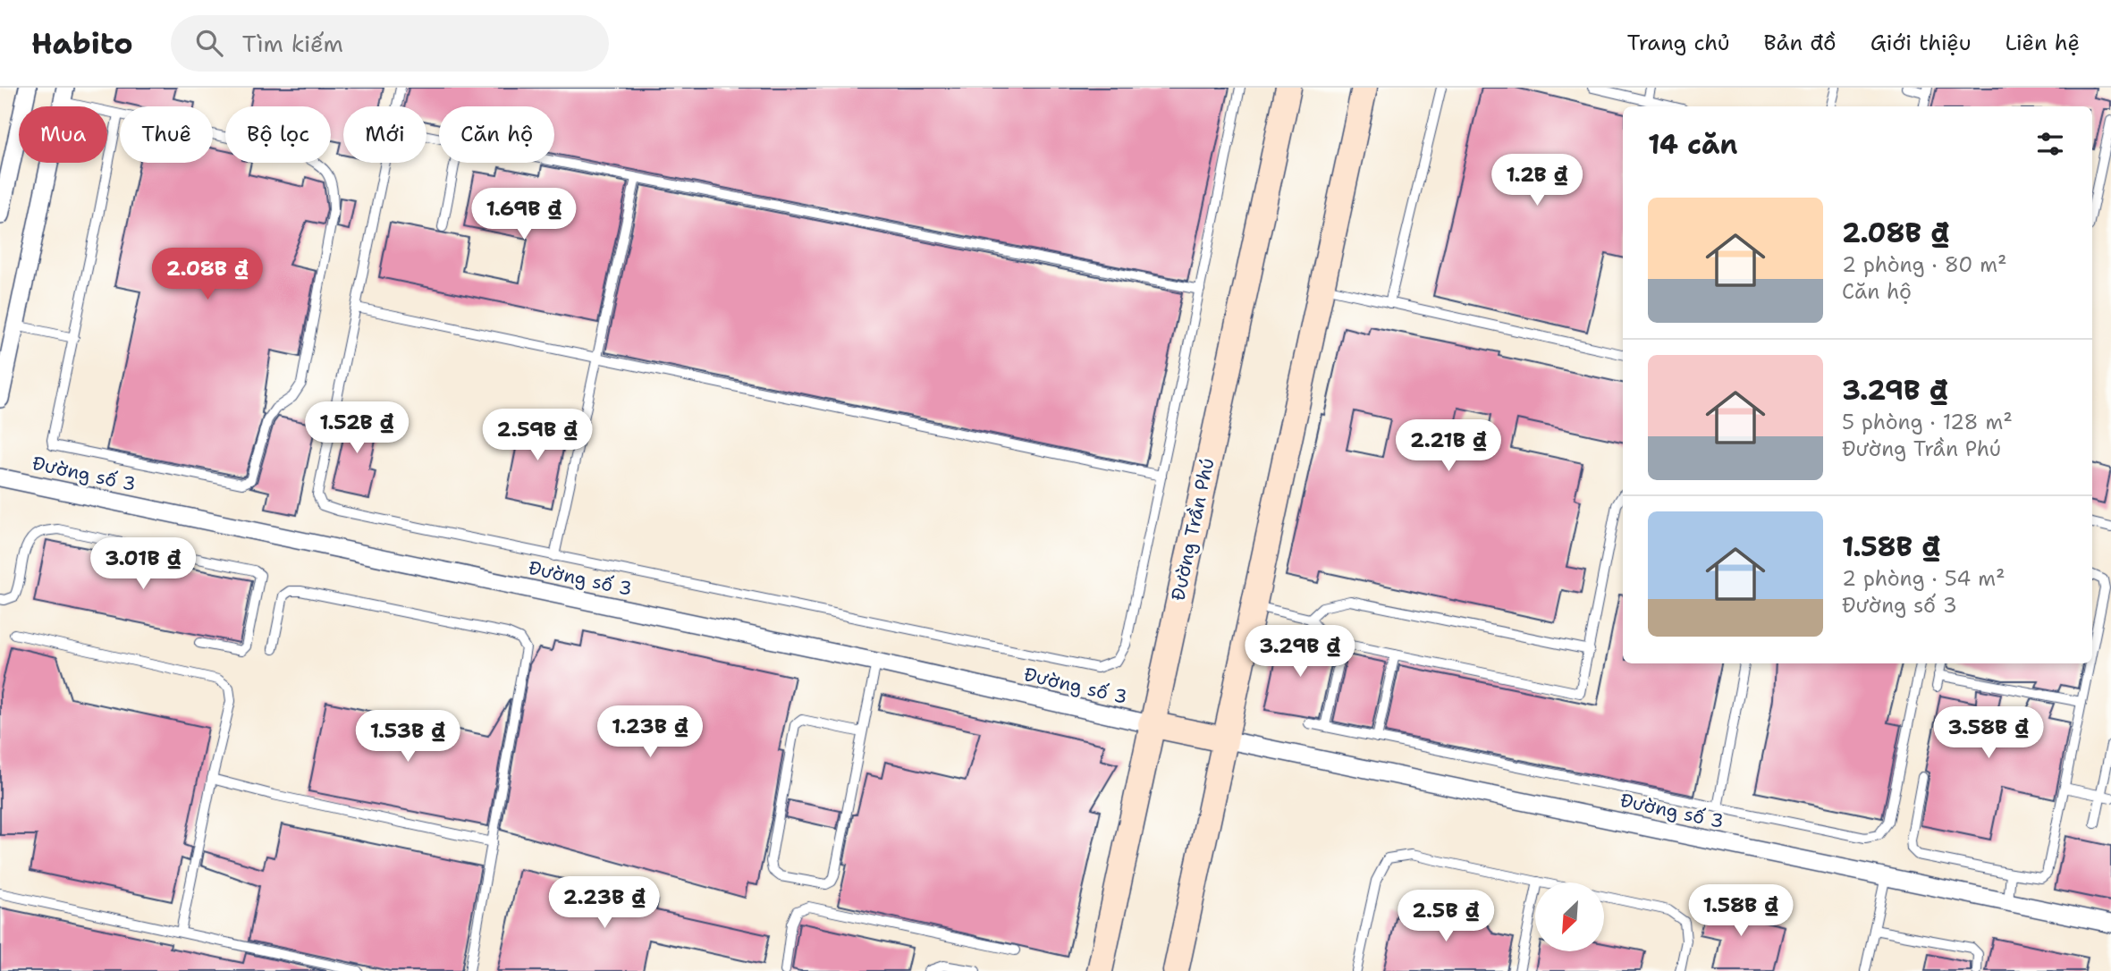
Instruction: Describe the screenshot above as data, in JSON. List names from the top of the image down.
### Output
{
  "streets": {
    "main road": ["Đường Trần Phú"],
    "street": ["Đường số 3"]
  },
  "crossings": [
    ["Đường số 3", "Đường Trần Phú"]
  ],
  "north": "bottom left",
  "page": {
    "header": "Habito",
    "search": "Tìm kiếm",
    "nav": [
      "Trang chủ",
      "Bản đồ",
      "Giới thiệu",
      "Liên hệ"
    ],
    "chip": [
      "Mua",
      "Thuê",
      "Bộ lọc",
      "Mới",
      "Căn hộ"
    ],
    "heading": "14 căn",
    "price": [
      "1.2B ₫",
      "1.69B ₫",
      "2.08B ₫",
      "1.52B ₫",
      "2.59B ₫",
      "2.21B ₫",
      "3.01B ₫",
      "3.29B ₫",
      "1.23B ₫",
      "3.58B ₫",
      "1.53B ₫",
      "2.23B ₫",
      "1.58B ₫",
      "2.5B ₫"
    ],
    "list": [
      {
        "name": "2.08B ₫",
        "note": "2 phòng · 80 m² · Căn hộ"
      },
      {
        "name": "3.29B ₫",
        "note": "5 phòng · 128 m² · Đường Trần Phú"
      },
      {
        "name": "1.58B ₫",
        "note": "2 phòng · 54 m² · Đường số 3"
      }
    ]
  }
}
